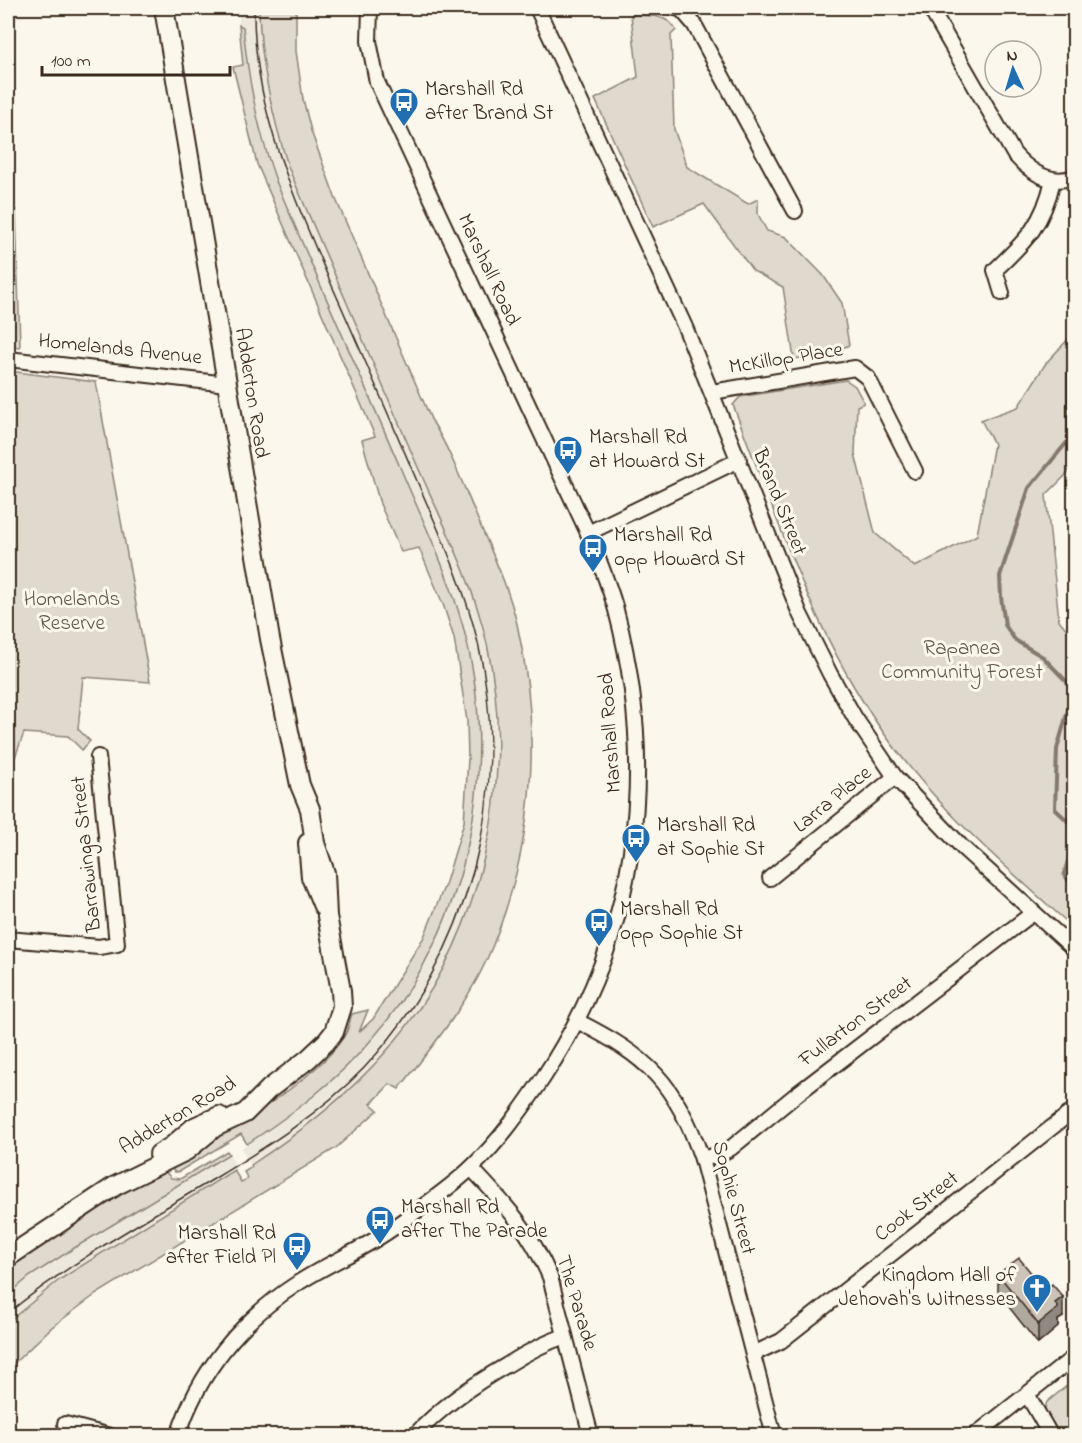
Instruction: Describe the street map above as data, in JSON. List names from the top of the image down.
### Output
{
  "streets": {
    "main road": ["Adderton Road"],
    "street": [
      "Marshall Road",
      "Homelands Avenue",
      "McKillop Place",
      "Brand Street",
      "Larra Place",
      "Barrawinga Street",
      "Fullarton Street",
      "Sophie Street",
      "Cook Street",
      "The Parade"
    ]
  },
  "crossings": [
    ["Marshall Road", "Sophie Street"],
    ["Marshall Road", "The Parade"],
    ["Homelands Avenue", "Adderton Road"],
    ["McKillop Place", "Brand Street"],
    ["Brand Street", "Larra Place"],
    ["Brand Street", "Fullarton Street"],
    ["Fullarton Street", "Sophie Street"],
    ["Sophie Street", "Cook Street"]
  ],
  "parks": ["Homelands Reserve", "Rapanea Community Forest"],
  "places": {
    "bus stop": [
      "Marshall Rd after Brand St",
      "Marshall Rd at Howard St",
      "Marshall Rd opp Howard St",
      "Marshall Rd at Sophie St",
      "Marshall Rd opp Sophie St",
      "Marshall Rd after The Parade",
      "Marshall Rd after Field Pl"
    ],
    "church": ["Kingdom Hall of Jehovah's Witnesses"]
  },
  "scale_bar": "100 m",
  "north": "top"
}
